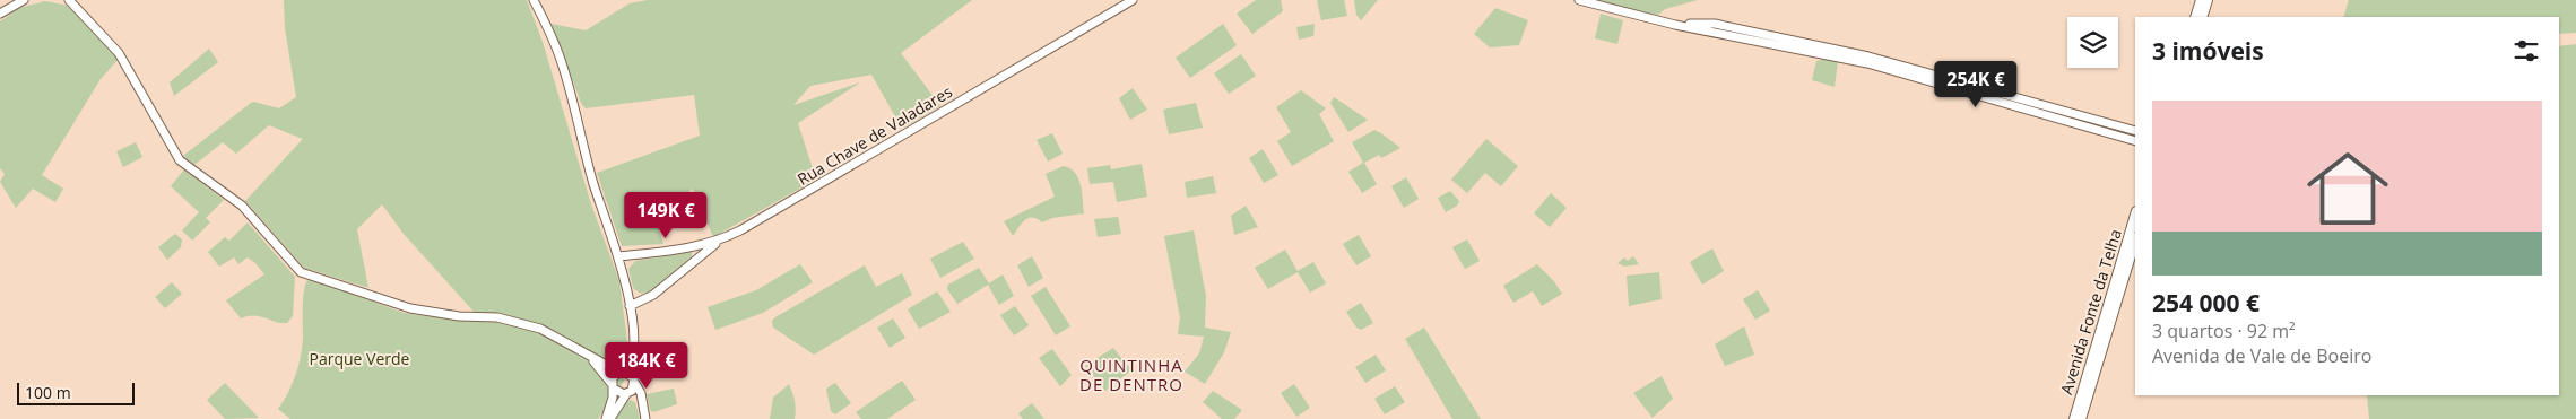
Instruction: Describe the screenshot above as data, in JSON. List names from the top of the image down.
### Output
{
  "streets": {
    "main road": ["Avenida Fonte da Telha"],
    "street": ["Rua Chave de Valadares"]
  },
  "districts": ["QUINTINHA DE DENTRO"],
  "parks": ["Parque Verde"],
  "scale_bar": "100 m",
  "page": {
    "heading": "3 imóveis",
    "price": ["254K €", "149K €", "184K €"],
    "list": [
      {
        "name": "254 000 €",
        "note": "3 quartos · 92 m² · Avenida de Vale de Boeiro"
      }
    ],
    "scale": "100 m"
  }
}
